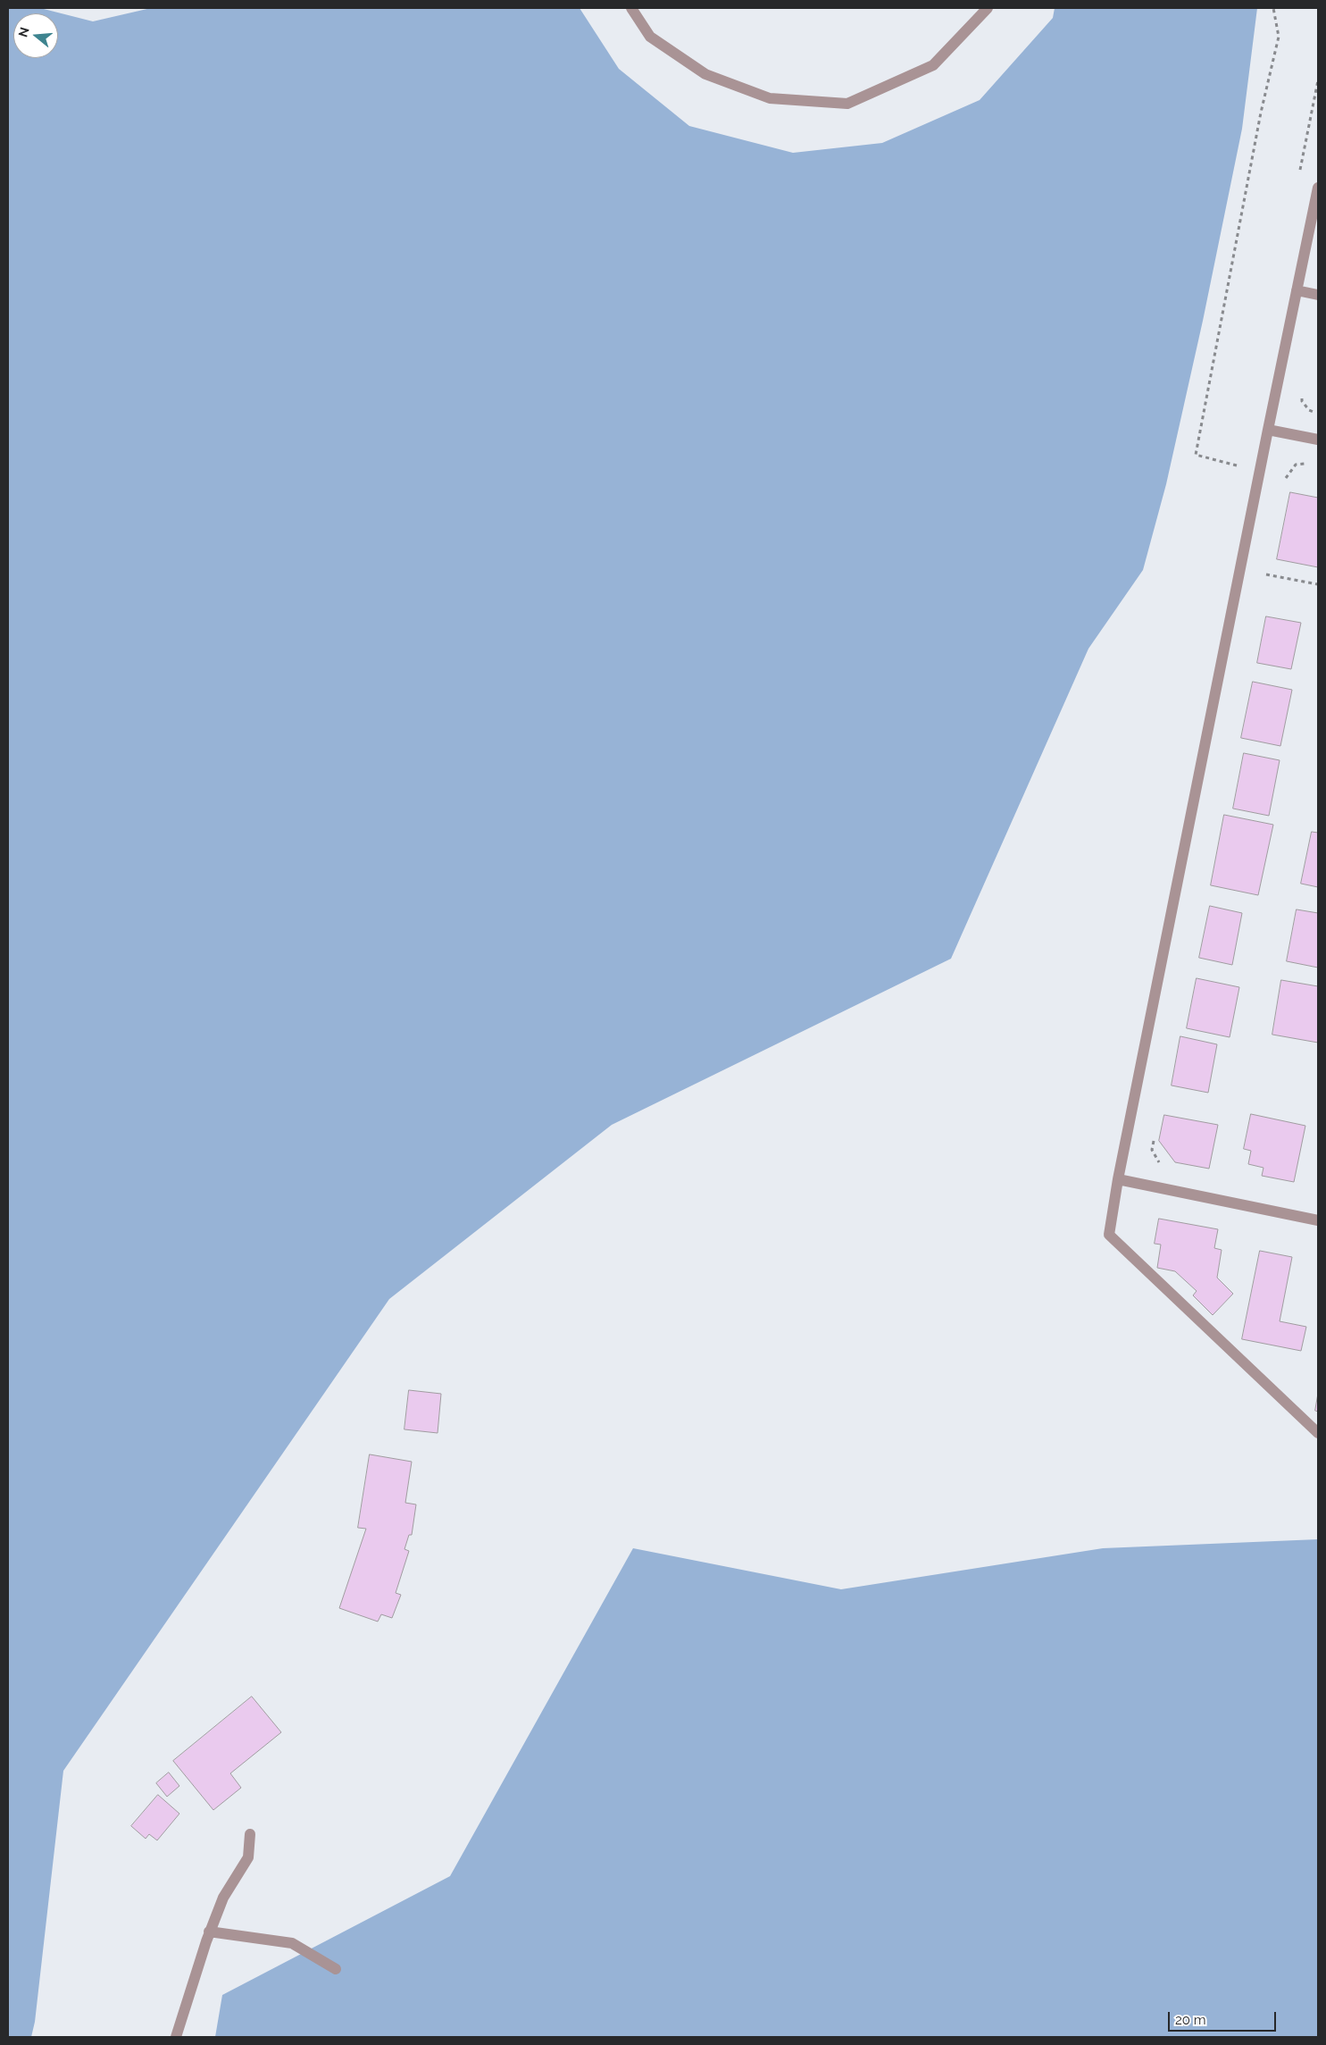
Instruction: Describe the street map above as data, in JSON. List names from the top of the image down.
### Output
{
  "scale_bar": "20 m",
  "north": "left"
}
